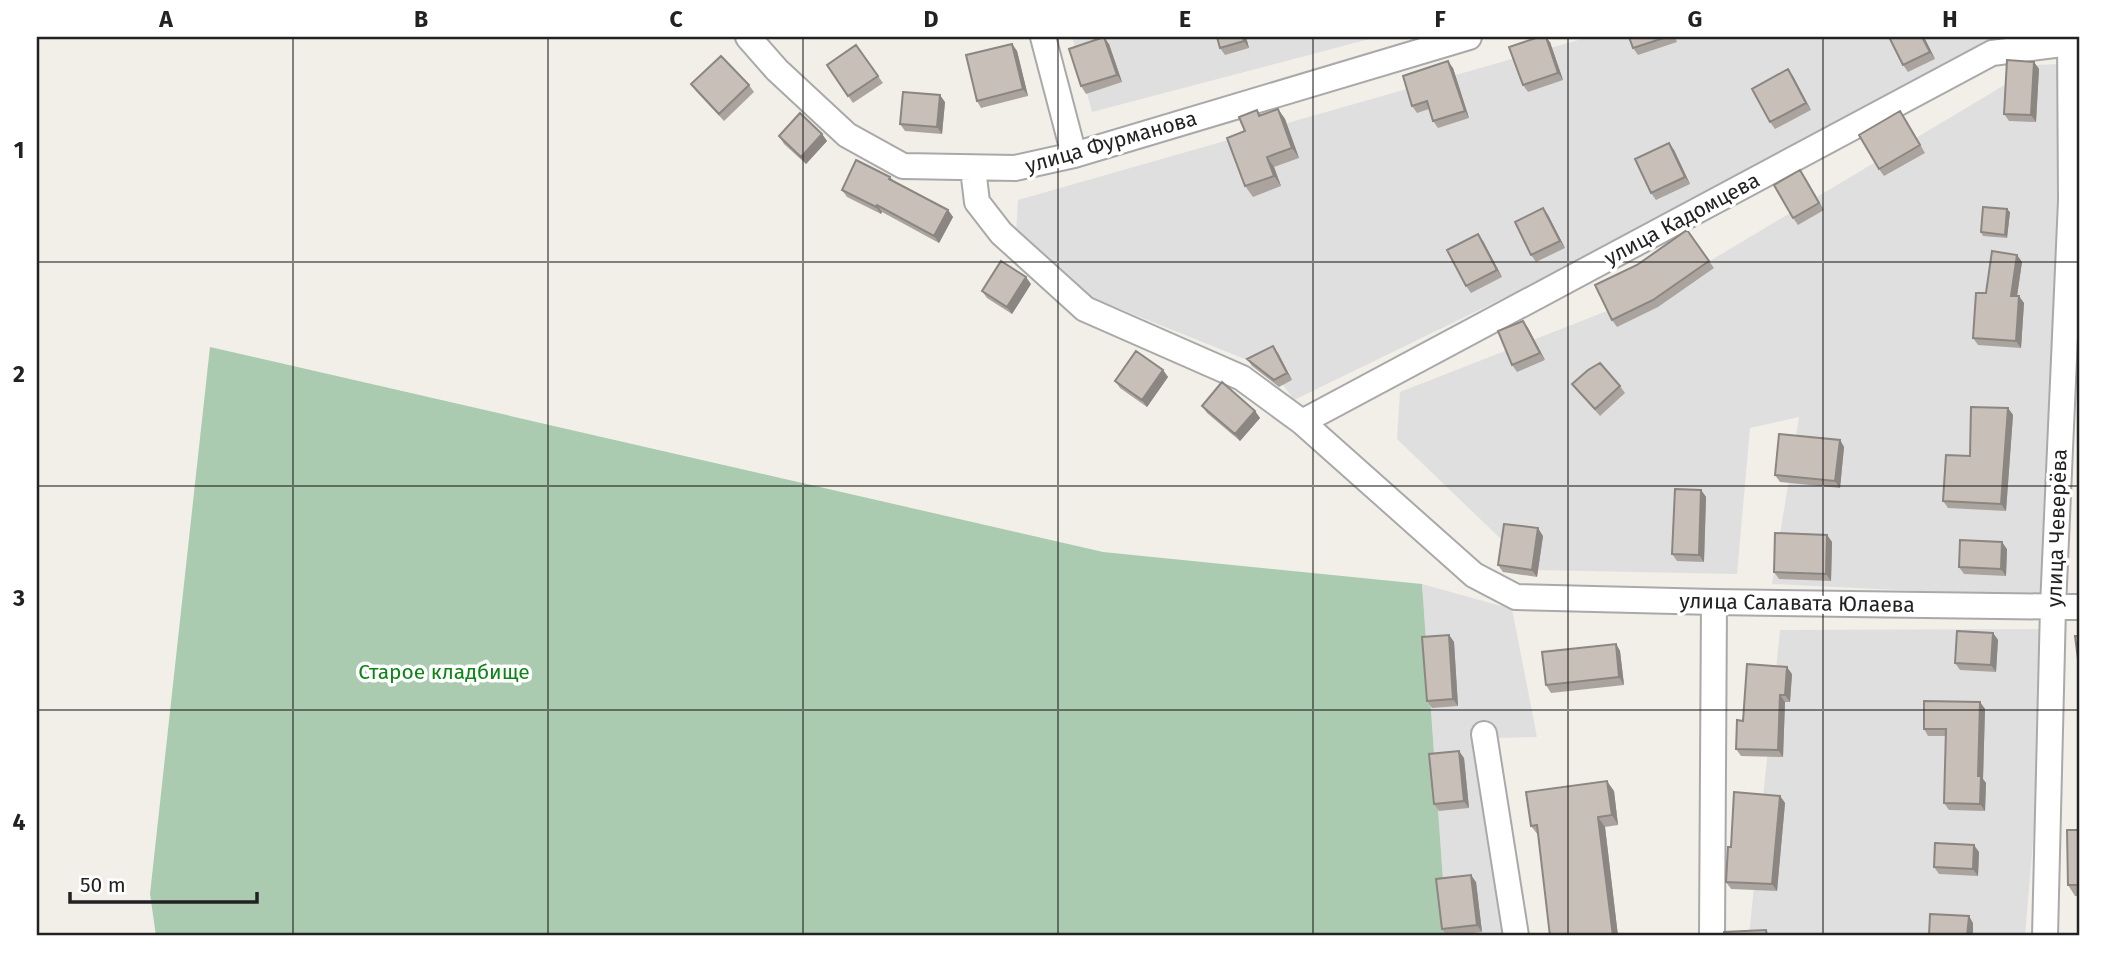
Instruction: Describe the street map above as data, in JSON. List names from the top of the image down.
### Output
{
  "streets": {
    "street": [
      "улица Фурманова",
      "улица Кадомцева",
      "улица Чеверёва",
      "улица Салавата Юлаева"
    ]
  },
  "crossings": [
    ["улица Кадомцева", "улица Чеверёва"],
    ["улица Кадомцева", "улица Салавата Юлаева"],
    ["улица Чеверёва", "улица Салавата Юлаева"]
  ],
  "parks": ["Старое кладбище"],
  "scale_bar": "50 m",
  "grid": {
    "columns": [
      "A",
      "B",
      "C",
      "D",
      "E",
      "F",
      "G",
      "H"
    ],
    "rows": [
      "1",
      "2",
      "3",
      "4"
    ]
  }
}
